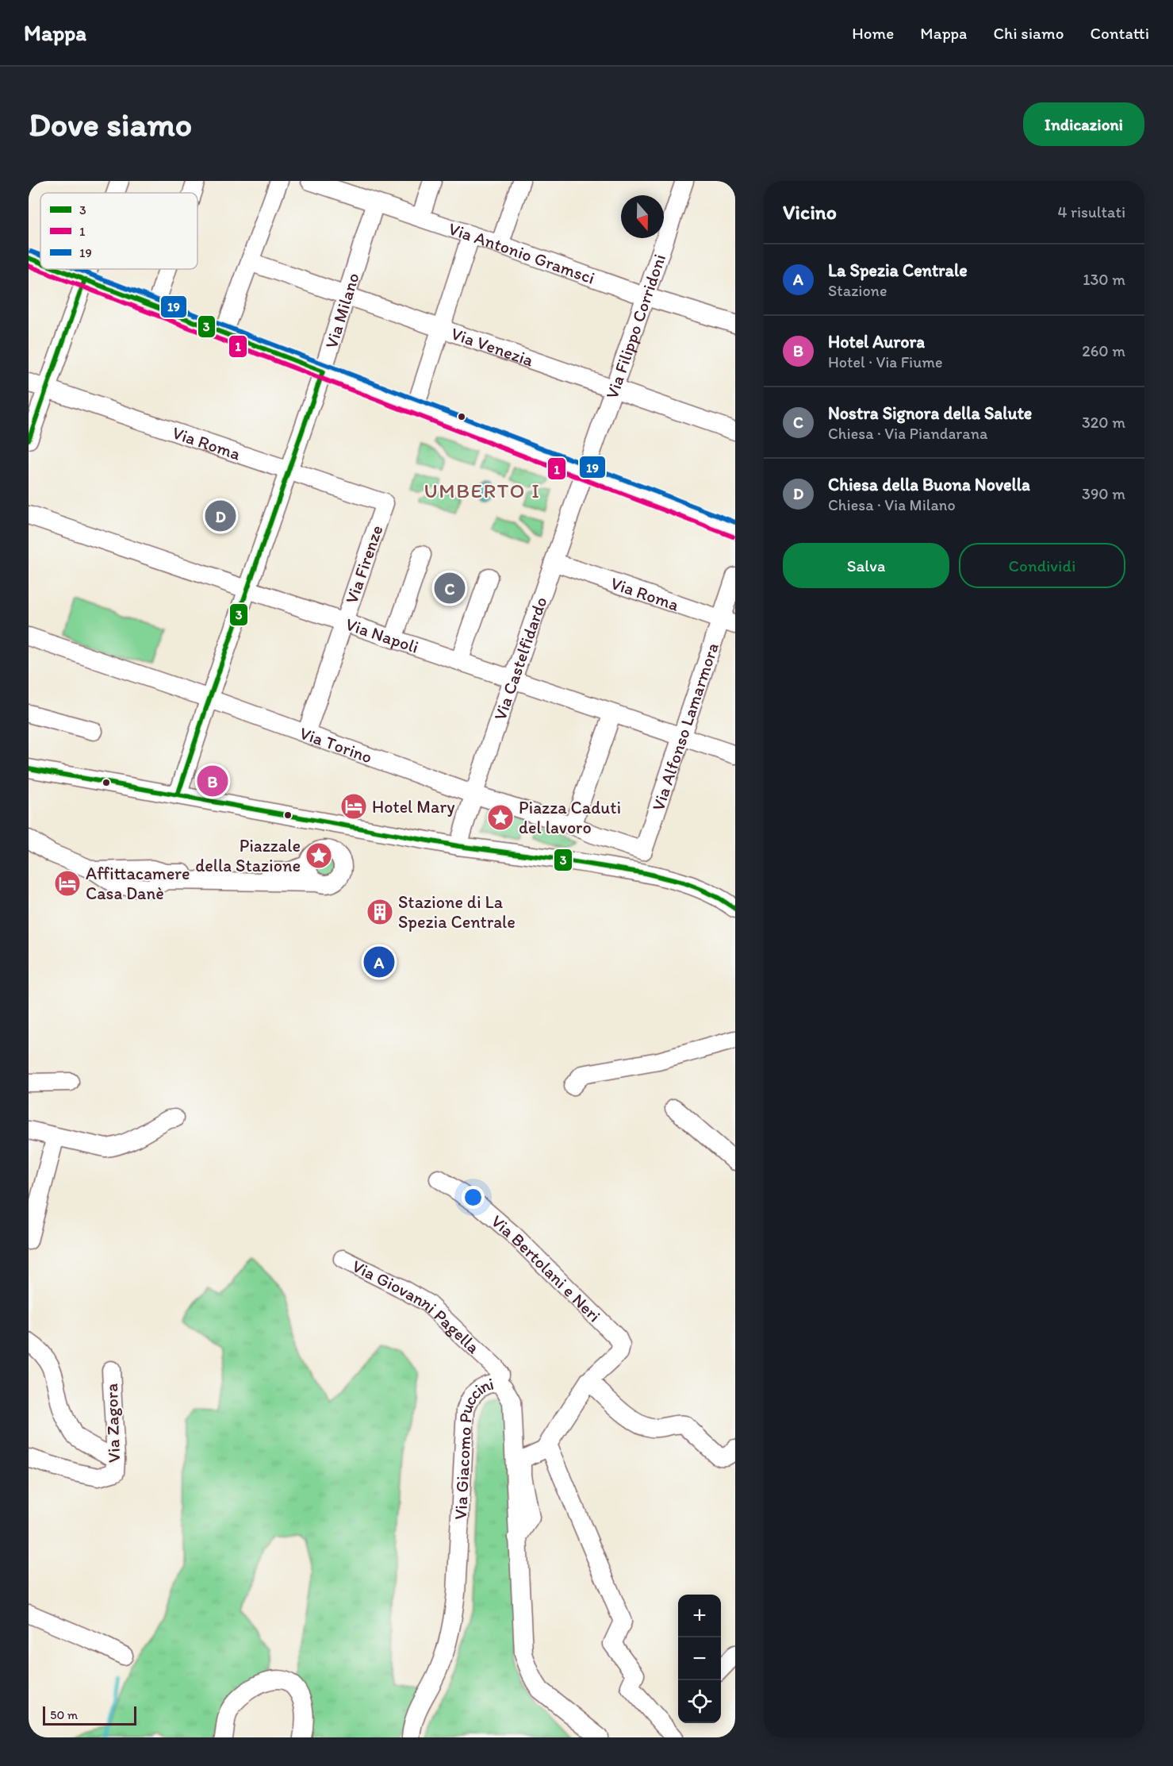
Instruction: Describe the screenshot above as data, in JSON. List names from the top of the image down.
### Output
{
  "streets": {
    "street": [
      "Via Antonio Gramsci",
      "Via Milano",
      "Via Filippo Corridoni",
      "Via Venezia",
      "Via Roma",
      "Via Firenze",
      "Via Napoli",
      "Via Castelfidardo",
      "Via Alfonso Lamarmora",
      "Via Torino",
      "Via Bertolani e Neri",
      "Via Giovanni Pagella",
      "Via Zagora",
      "Via Giacomo Puccini"
    ]
  },
  "crossings": [
    ["Via Antonio Gramsci", "Via Milano"],
    ["Via Antonio Gramsci", "Via Filippo Corridoni"],
    ["Via Milano", "Via Venezia"],
    ["Via Milano", "Via Roma"],
    ["Via Milano", "Via Napoli"],
    ["Via Milano", "Via Torino"],
    ["Via Filippo Corridoni", "Via Venezia"],
    ["Via Filippo Corridoni", "Via Castelfidardo"],
    ["Via Roma", "Via Firenze"],
    ["Via Roma", "Via Castelfidardo"],
    ["Via Roma", "Via Alfonso Lamarmora"],
    ["Via Firenze", "Via Napoli"],
    ["Via Firenze", "Via Torino"],
    ["Via Napoli", "Via Castelfidardo"],
    ["Via Napoli", "Via Alfonso Lamarmora"],
    ["Via Castelfidardo", "Via Torino"],
    ["Via Alfonso Lamarmora", "Via Torino"],
    ["Via Giovanni Pagella", "Via Giacomo Puccini"]
  ],
  "districts": ["UMBERTO I"],
  "places": {
    "hotel": ["Hotel Mary", "Affittacamere Casa Danè"],
    "place": ["Piazza Caduti del lavoro", "Piazzale della Stazione"],
    "building": ["Stazione di La Spezia Centrale"]
  },
  "lines": ["transit line 19", "transit line 3", "transit line 1"],
  "legend": ["3", "1", "19"],
  "scale_bar": "50 m",
  "north": "bottom",
  "page": {
    "header": "Mappa",
    "nav": [
      "Home",
      "Mappa",
      "Chi siamo",
      "Contatti"
    ],
    "buttons": [
      "Indicazioni",
      ["Salva", "Condividi"]
    ],
    "title": "Dove siamo",
    "heading": ["Vicino", "4 risultati"],
    "list": [
      {
        "mark": "A",
        "name": "La Spezia Centrale",
        "note": "Stazione",
        "value": "130 m"
      },
      {
        "mark": "B",
        "name": "Hotel Aurora",
        "note": "Hotel · Via Fiume",
        "value": "260 m"
      },
      {
        "mark": "C",
        "name": "Nostra Signora della Salute",
        "note": "Chiesa · Via Piandarana",
        "value": "320 m"
      },
      {
        "mark": "D",
        "name": "Chiesa della Buona Novella",
        "note": "Chiesa · Via Milano",
        "value": "390 m"
      }
    ],
    "pins": [
      "D",
      "C",
      "B",
      "A"
    ],
    "map_buttons": ["+", "−"],
    "scale": "50 m"
  }
}
